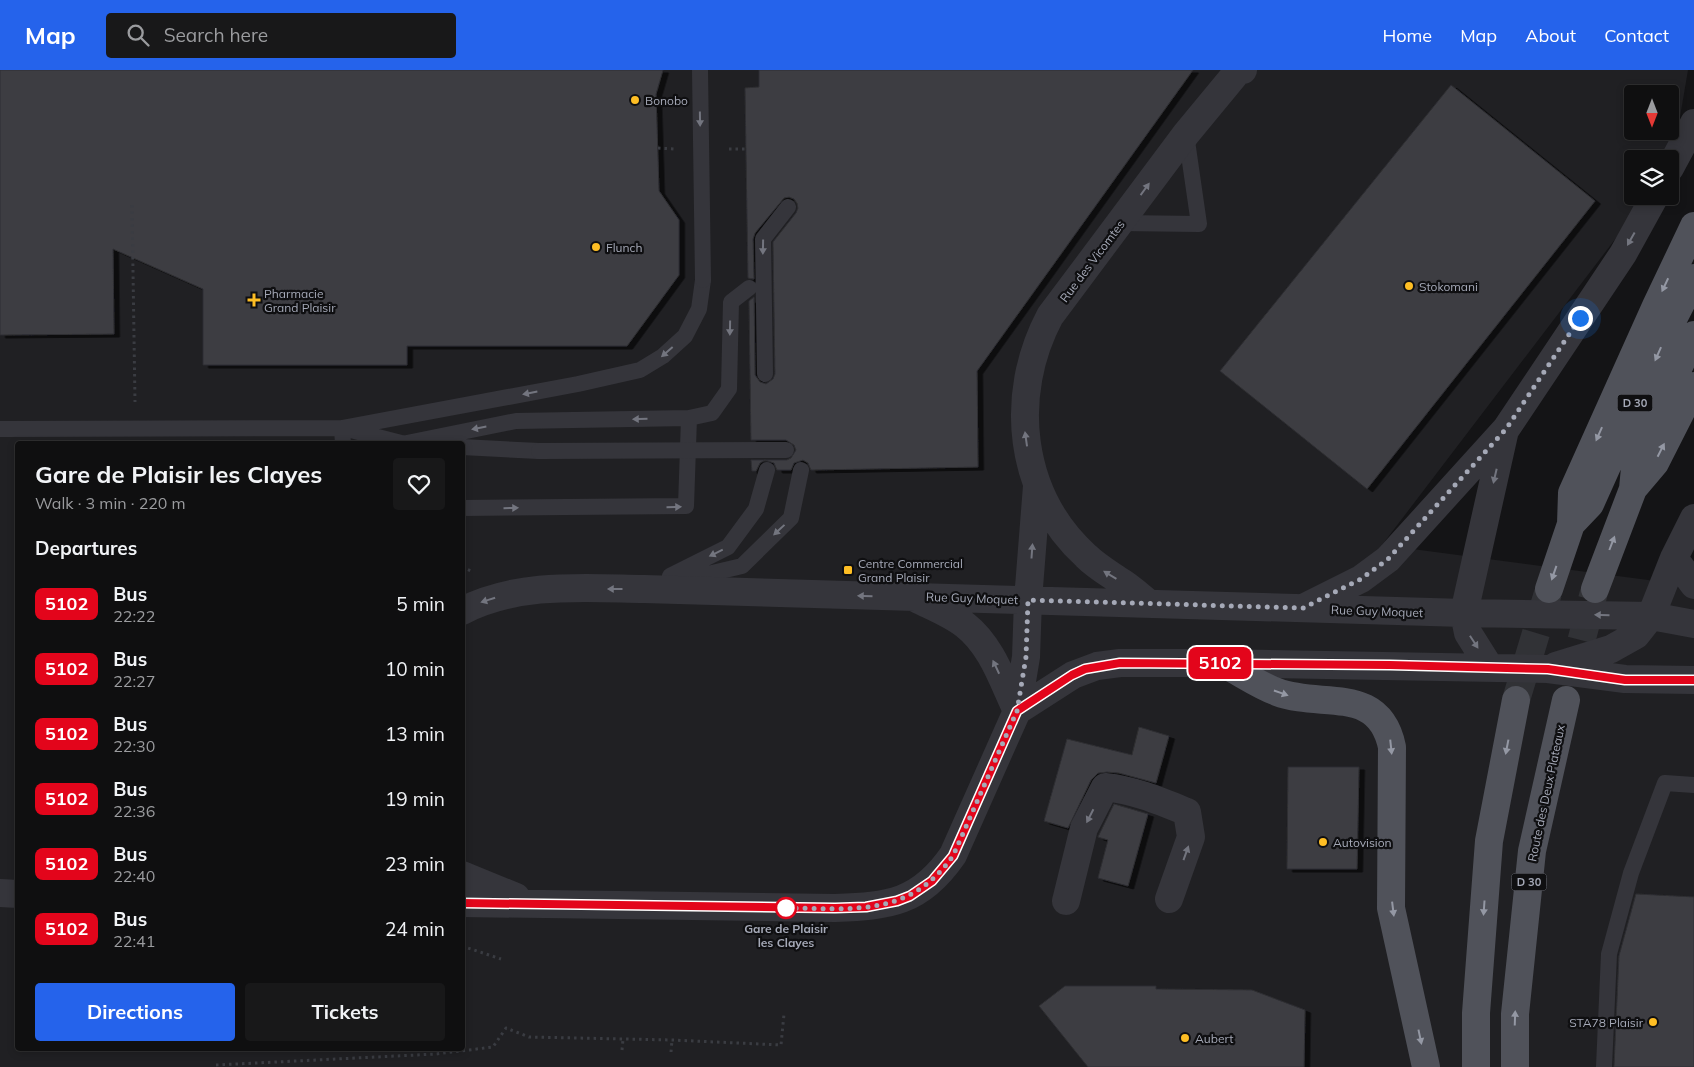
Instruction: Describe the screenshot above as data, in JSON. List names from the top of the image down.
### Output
{
  "streets": {
    "main road": ["D 30", "Route des Deux Plateaux"],
    "street": ["Rue des Vicomtes", "Rue Guy Moquet"]
  },
  "crossings": [
    ["Rue des Vicomtes", "Rue Guy Moquet"]
  ],
  "one_way": ["Rue des Vicomtes", "Rue Guy Moquet"],
  "places": {
    "other": [
      "Bonobo",
      "Flunch",
      "Stokomani",
      "Autovision",
      "Gare de Plaisir les Clayes",
      "STA78 Plaisir",
      "Aubert"
    ],
    "health": ["Pharmacie Grand Plaisir"],
    "transit": ["Centre Commercial Grand Plaisir"]
  },
  "lines": ["bus line 5102"],
  "north": "bottom",
  "page": {
    "header": "Map",
    "search": "Search here",
    "nav": [
      "Home",
      "Map",
      "About",
      "Contact"
    ],
    "on_map": "5102",
    "heading": [
      ["Gare de Plaisir les Clayes", "Walk · 3 min · 220 m"],
      "Departures"
    ],
    "list": [
      {
        "mark": "5102",
        "name": "Bus",
        "note": "22:22",
        "value": "5 min"
      },
      {
        "mark": "5102",
        "name": "Bus",
        "note": "22:27",
        "value": "10 min"
      },
      {
        "mark": "5102",
        "name": "Bus",
        "note": "22:30",
        "value": "13 min"
      },
      {
        "mark": "5102",
        "name": "Bus",
        "note": "22:36",
        "value": "19 min"
      },
      {
        "mark": "5102",
        "name": "Bus",
        "note": "22:40",
        "value": "23 min"
      },
      {
        "mark": "5102",
        "name": "Bus",
        "note": "22:41",
        "value": "24 min"
      }
    ],
    "buttons": ["Directions", "Tickets"]
  }
}
